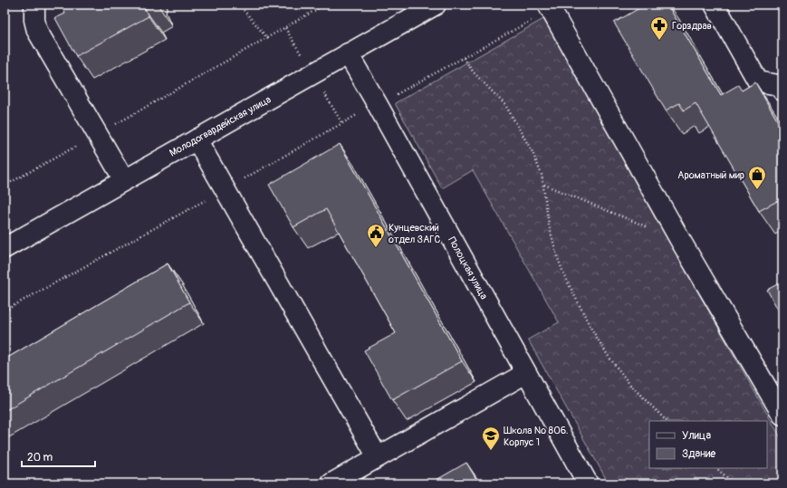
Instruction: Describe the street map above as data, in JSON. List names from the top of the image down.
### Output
{
  "streets": {
    "street": ["Молодогвардейская улица", "Полоцкая улица"]
  },
  "crossings": [
    ["Молодогвардейская улица", "Полоцкая улица"]
  ],
  "places": {
    "pharmacy": ["Горздрав"],
    "shop": ["Ароматный мир"],
    "public building": ["Кунцевский отдел ЗАГС"],
    "school or university": ["Школа № 806. Корпус 1"]
  },
  "legend": ["Улица", "Здание"],
  "scale_bar": "20 m"
}
